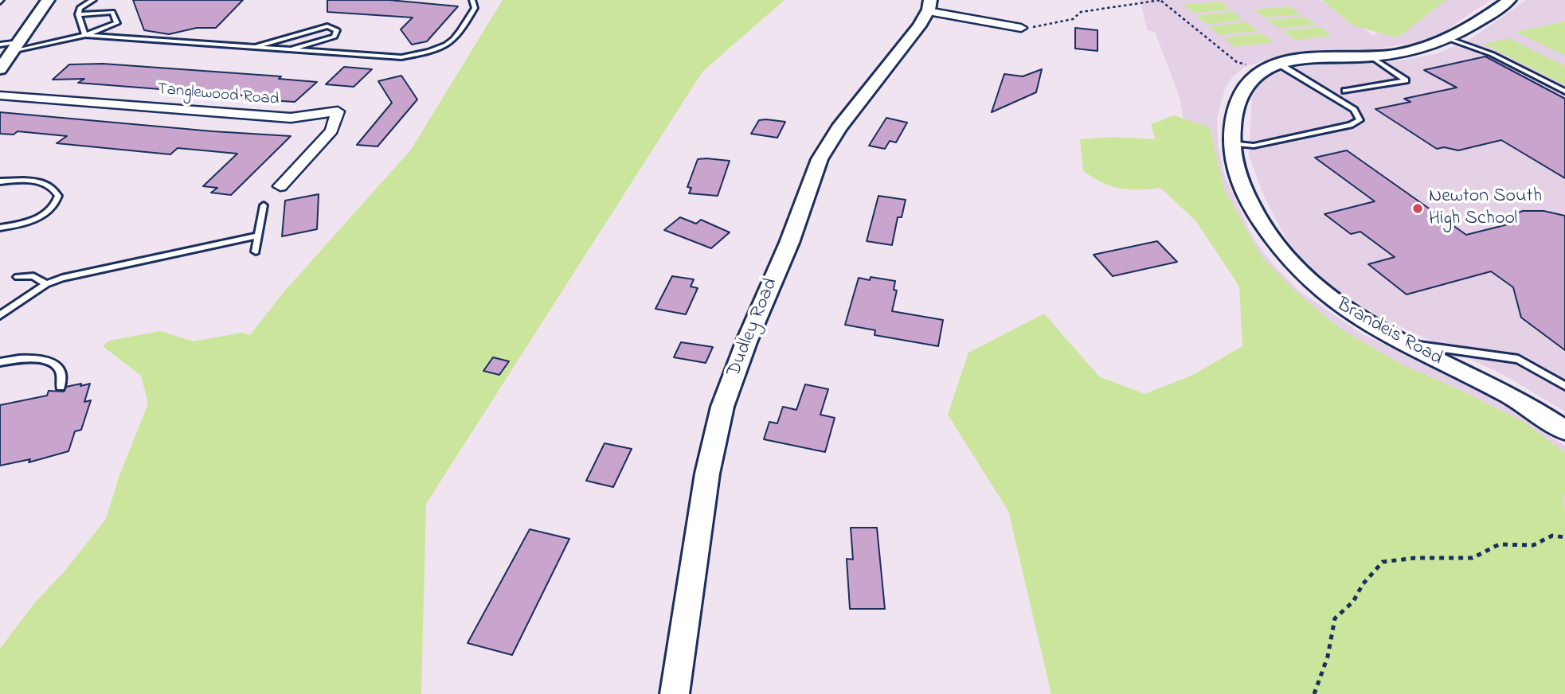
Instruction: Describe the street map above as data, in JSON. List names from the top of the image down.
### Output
{
  "streets": {
    "street": ["Tanglewood Road", "Dudley Road", "Brandeis Road"]
  },
  "places": ["Newton South High School"]
}
